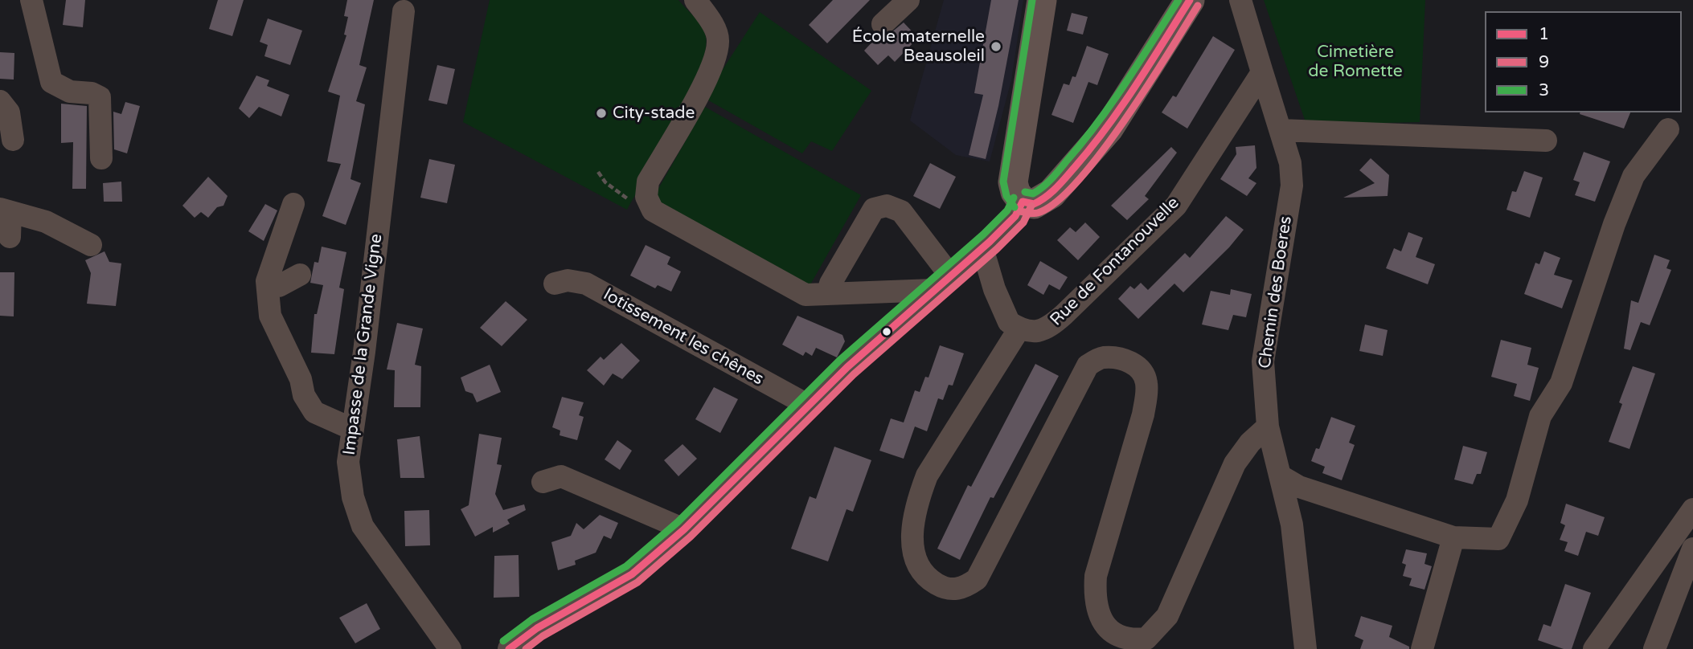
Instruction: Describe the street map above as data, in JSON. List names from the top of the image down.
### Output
{
  "streets": {
    "street": [
      "Rue de Fontanouvelle",
      "Chemin des Boeres",
      "lotissement les chênes",
      "Impasse de la Grande Vigne"
    ]
  },
  "crossings": [
    ["Rue de Fontanouvelle", "Chemin des Boeres"]
  ],
  "parks": ["Cimetière de Romette"],
  "places": ["École maternelle Beausoleil", "City-stade"],
  "lines": ["transit line 1", "transit line 3", "transit line 9"],
  "legend": ["1", "9", "3"]
}
